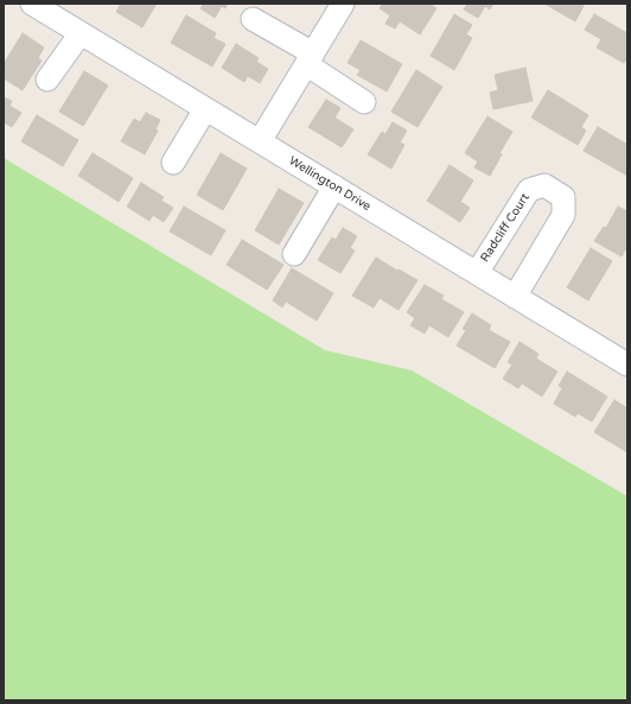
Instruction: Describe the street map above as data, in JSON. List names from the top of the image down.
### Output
{
  "streets": {
    "street": ["Wellington Drive", "Radcliff Court"]
  },
  "crossings": [
    ["Wellington Drive", "Radcliff Court"]
  ]
}
